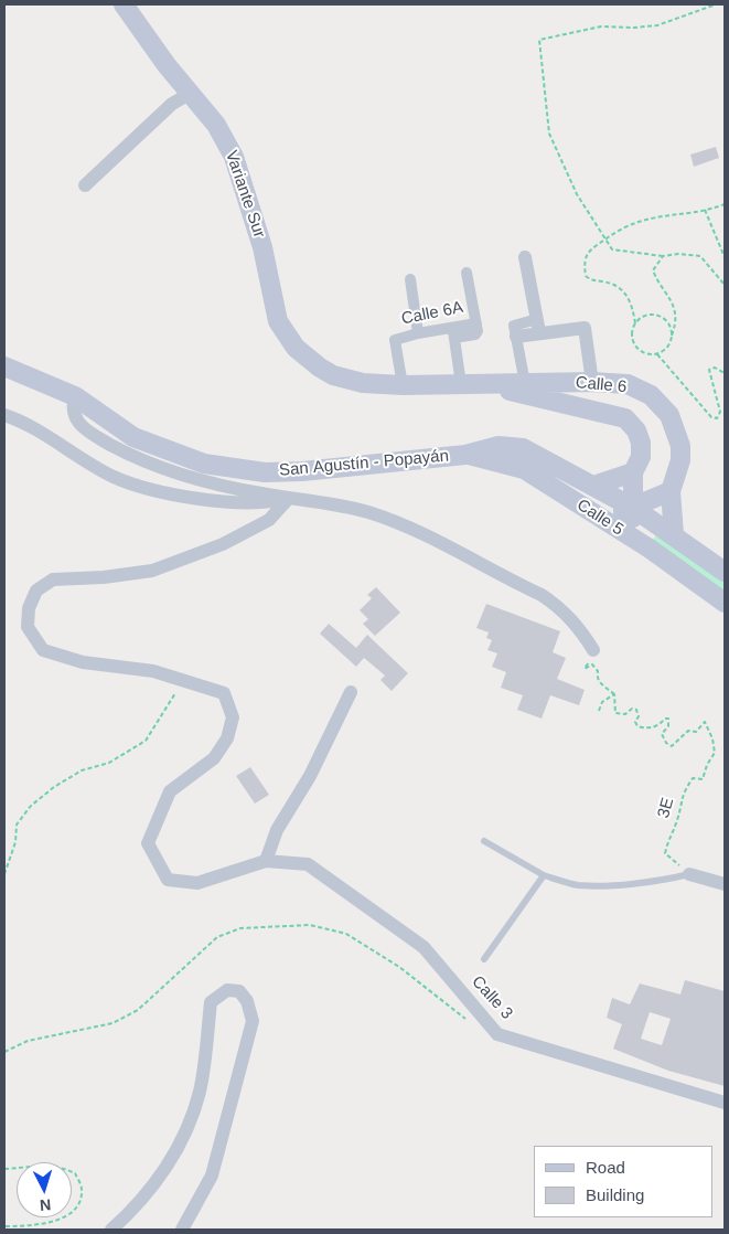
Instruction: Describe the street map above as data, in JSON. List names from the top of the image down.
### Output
{
  "streets": {
    "main road": [
      "Variante Sur",
      "Calle 6",
      "San Agustín - Popayán",
      "Calle 5"
    ],
    "street": ["Calle 6A", "Calle 3"],
    "path": ["3E"]
  },
  "crossings": [
    ["Variante Sur", "Calle 6"],
    ["Calle 6A", "Calle 6"],
    ["Calle 6", "San Agustín - Popayán"],
    ["Calle 6", "Calle 5"],
    ["San Agustín - Popayán", "Calle 5"]
  ],
  "legend": ["Road", "Building"],
  "north": "bottom"
}
